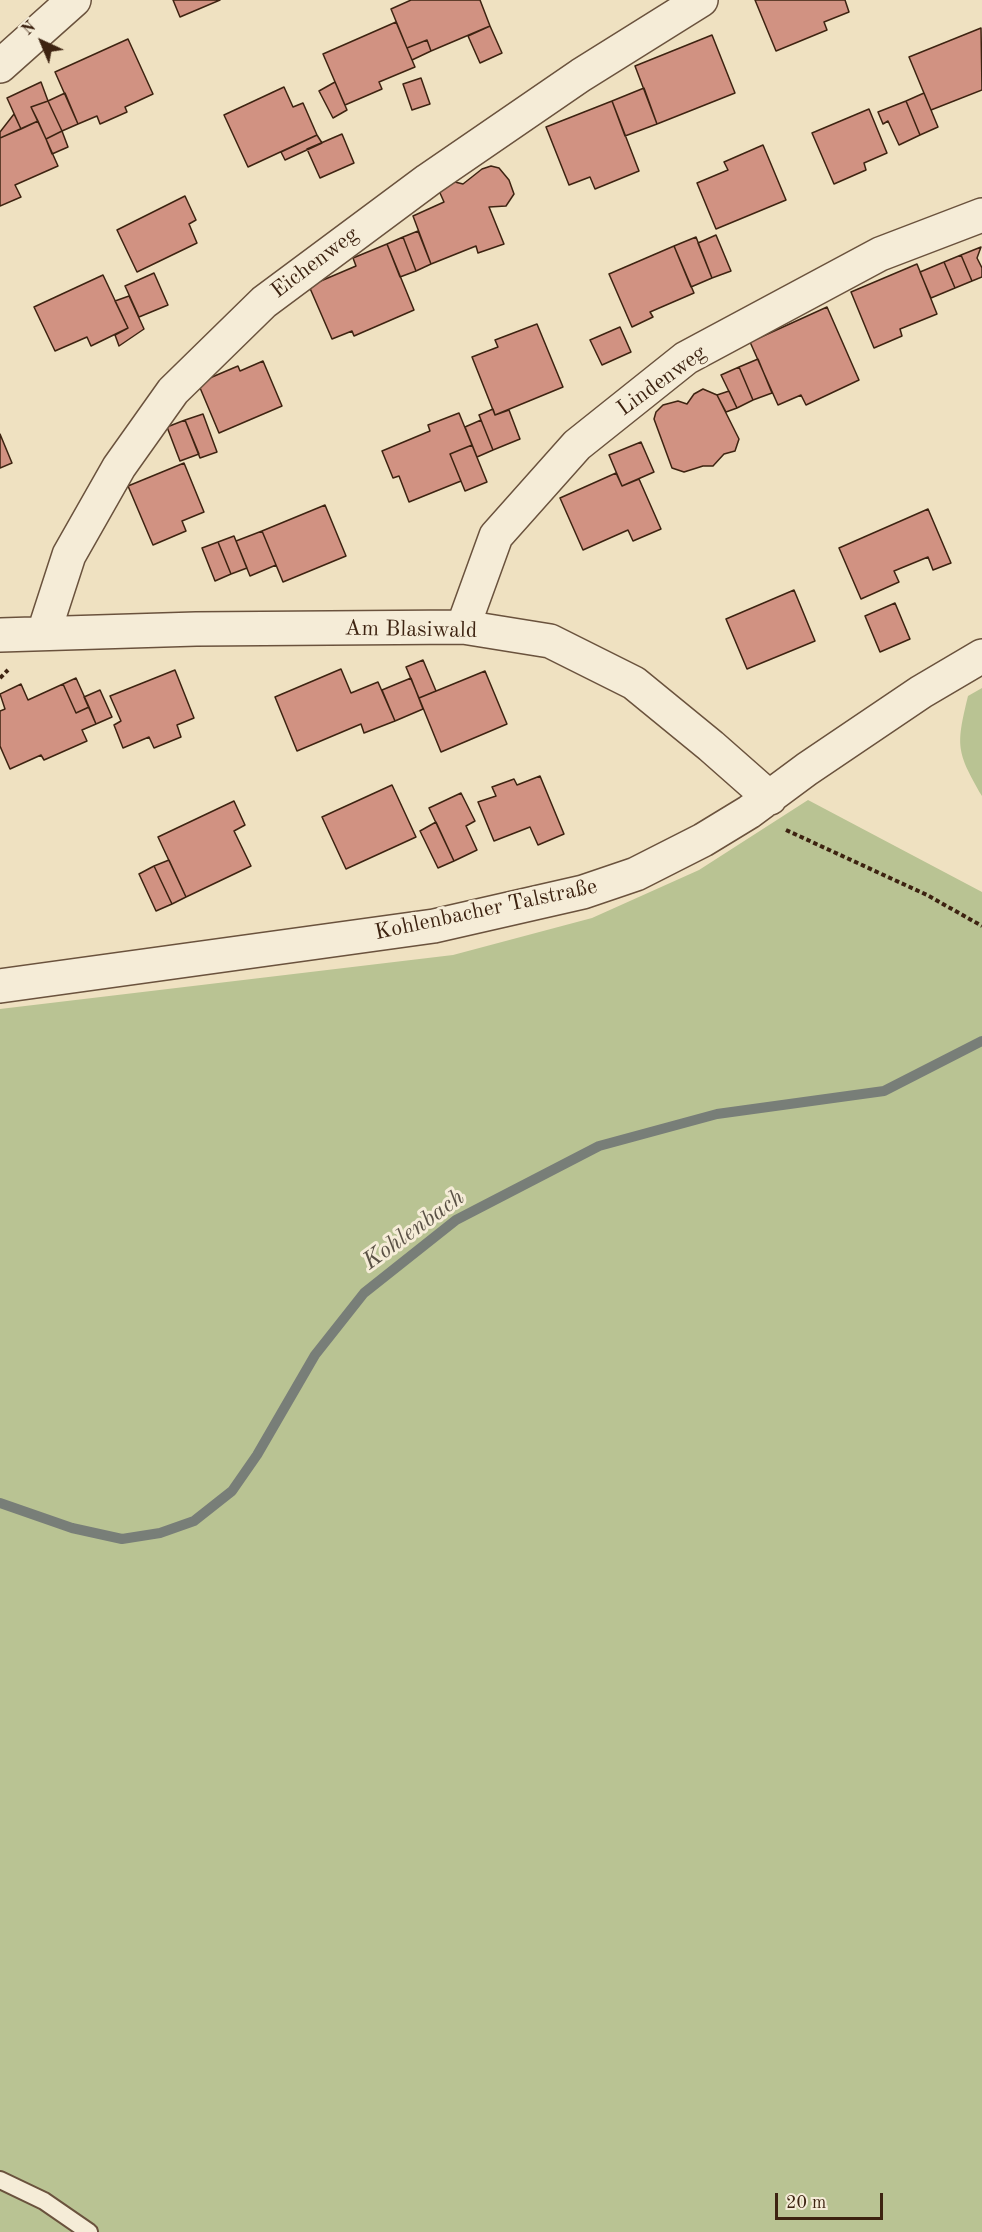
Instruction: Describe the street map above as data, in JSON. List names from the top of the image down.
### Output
{
  "streets": {
    "street": [
      "Eichenweg",
      "Lindenweg",
      "Am Blasiwald",
      "Kohlenbacher Talstraße"
    ]
  },
  "crossings": [
    ["Eichenweg", "Am Blasiwald"],
    ["Lindenweg", "Am Blasiwald"],
    ["Am Blasiwald", "Kohlenbacher Talstraße"]
  ],
  "water": ["Kohlenbach"],
  "scale_bar": "20 m",
  "north": "top left"
}
